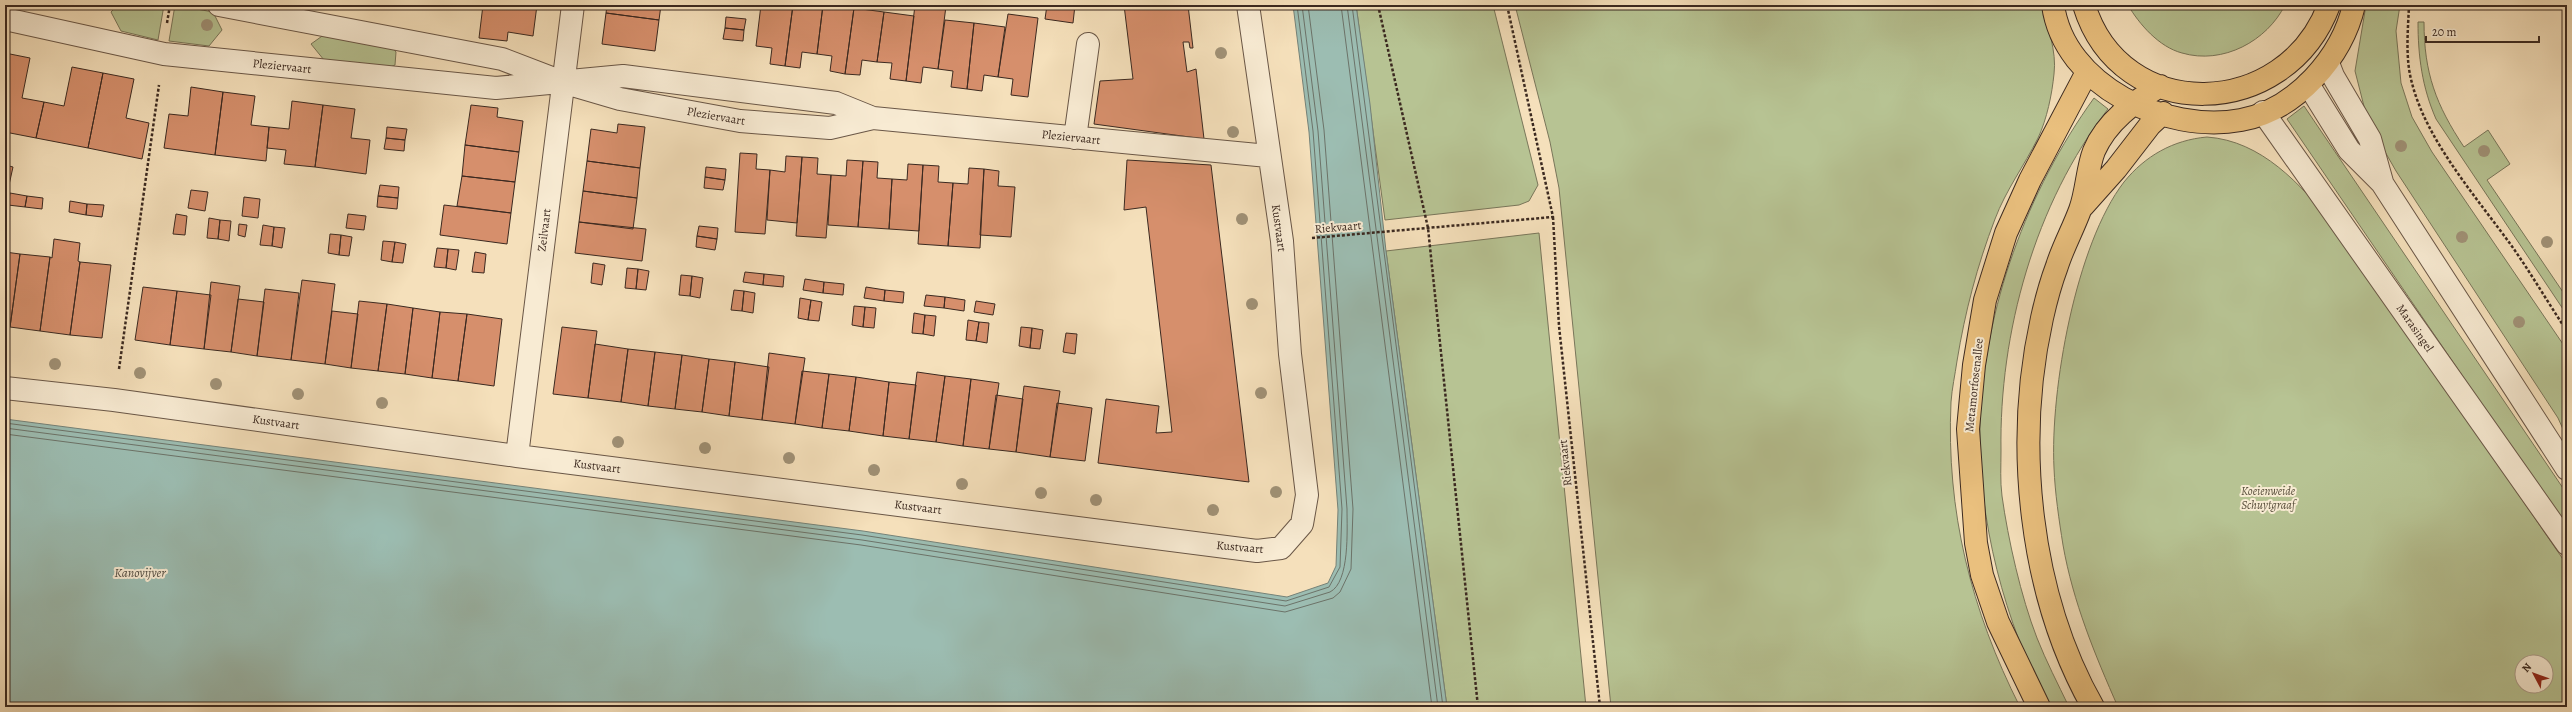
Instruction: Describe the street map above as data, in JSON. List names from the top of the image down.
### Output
{
  "streets": {
    "main road": ["Metamorfosenallee"],
    "street": [
      "Pleziervaart",
      "Kustvaart",
      "Zeilvaart",
      "Marasingel"
    ],
    "path": ["Riekvaart"]
  },
  "crossings": [
    ["Pleziervaart", "Kustvaart"],
    ["Pleziervaart", "Zeilvaart"],
    ["Kustvaart", "Zeilvaart"]
  ],
  "water": ["Kanovijver"],
  "parks": ["Koeienweide Schuytgraaf"],
  "scale_bar": "20 m",
  "north": "top left"
}
